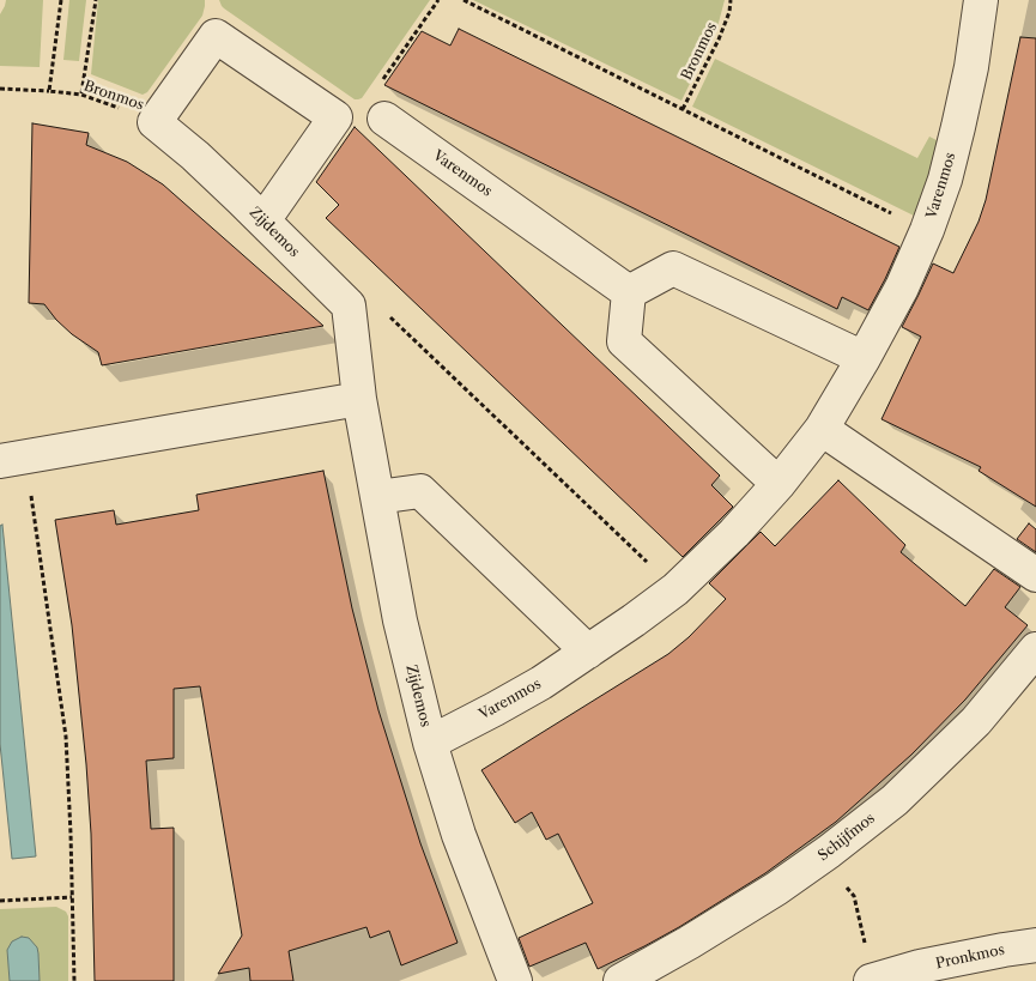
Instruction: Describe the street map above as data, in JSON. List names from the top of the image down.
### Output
{
  "streets": {
    "street": [
      "Varenmos",
      "Zijdemos",
      "Schijfmos",
      "Pronkmos"
    ],
    "path": ["Bronmos"]
  },
  "crossings": [
    ["Bronmos", "Zijdemos"],
    ["Varenmos", "Zijdemos"]
  ]
}
